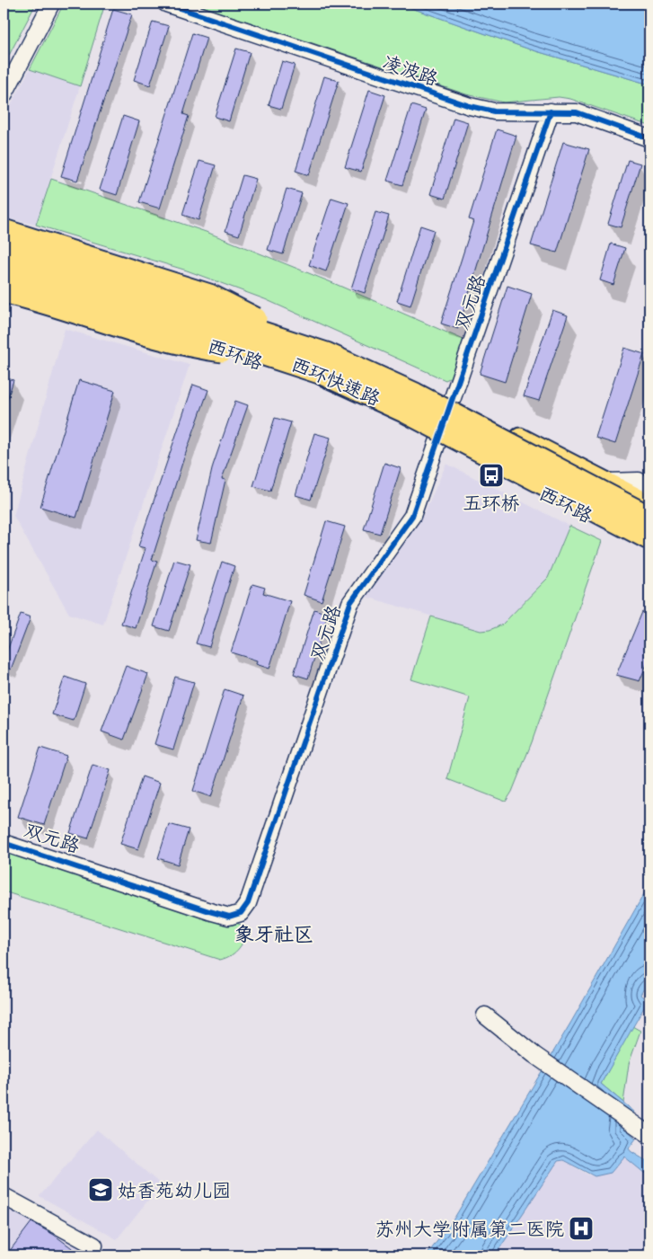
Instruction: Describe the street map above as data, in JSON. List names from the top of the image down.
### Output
{
  "streets": {
    "highway": ["西环快速路"],
    "main road": ["西环路"],
    "street": ["凌波路", "双元路"]
  },
  "crossings": [
    ["凌波路", "双元路"],
    ["双元路", "西环路"]
  ],
  "districts": ["象牙社区"],
  "places": {
    "bus stop": ["五环桥"],
    "school or university": ["姑香苑幼儿园"],
    "hospital": ["苏州大学附属第二医院"]
  }
}
